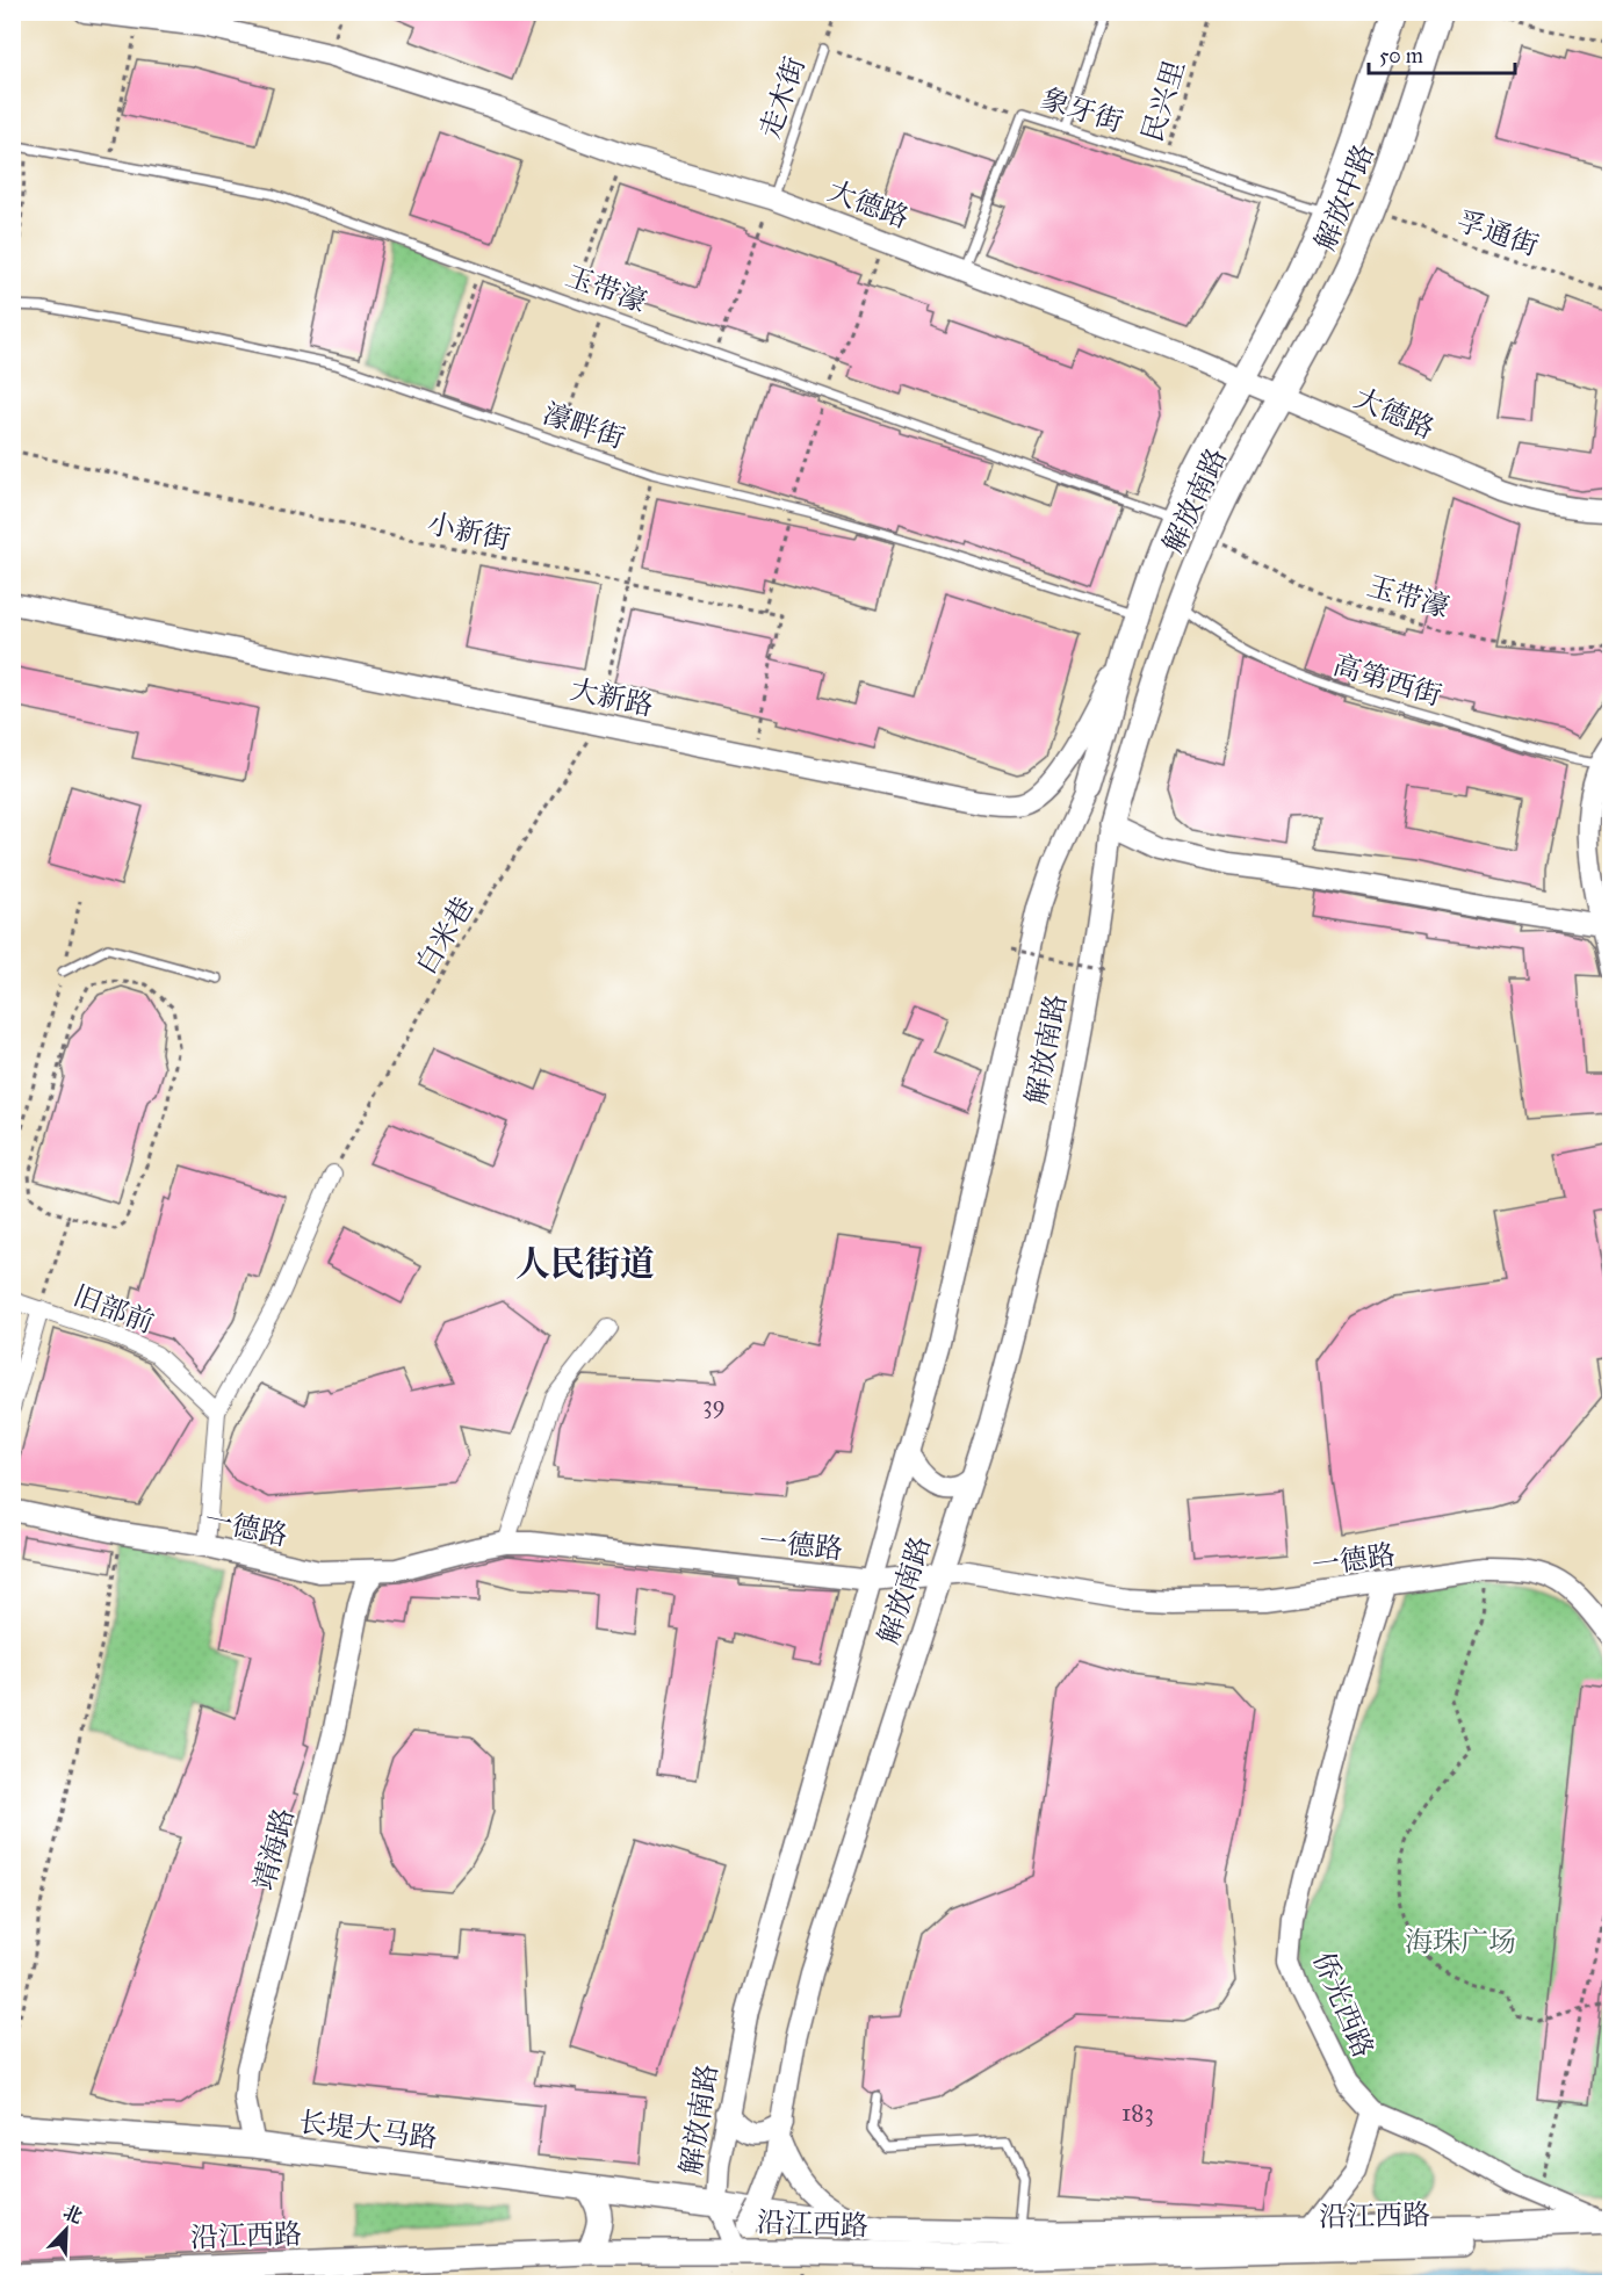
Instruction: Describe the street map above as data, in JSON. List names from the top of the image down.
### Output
{
  "streets": {
    "main road": [
      "解放中路",
      "大德路",
      "解放南路",
      "大新路",
      "一德路",
      "靖海路",
      "侨光西路",
      "长堤大马路",
      "沿江西路"
    ],
    "street": ["旧部前"],
    "lane": [
      "走木街",
      "象牙街",
      "玉带濠",
      "濠畔街",
      "高第西街"
    ],
    "path": [
      "民兴里",
      "孚通街",
      "小新街",
      "白米巷"
    ]
  },
  "crossings": [
    ["走木街", "象牙街"],
    ["走木街", "大德路"],
    ["民兴里", "象牙街"],
    ["象牙街", "解放中路"],
    ["解放中路", "大德路"],
    ["解放中路", "孚通街"],
    ["解放中路", "解放南路"],
    ["大德路", "解放南路"],
    ["玉带濠", "解放南路"],
    ["濠畔街", "解放南路"],
    ["解放南路", "高第西街"],
    ["解放南路", "大新路"],
    ["解放南路", "一德路"],
    ["解放南路", "长堤大马路"],
    ["解放南路", "沿江西路"],
    ["大新路", "白米巷"],
    ["一德路", "靖海路"],
    ["一德路", "侨光西路"],
    ["靖海路", "长堤大马路"],
    ["侨光西路", "沿江西路"],
    ["长堤大马路", "沿江西路"]
  ],
  "districts": ["人民街道"],
  "parks": ["海珠广场"],
  "house_numbers": ["39", "183"],
  "scale_bar": "50 m",
  "north": "top right"
}
